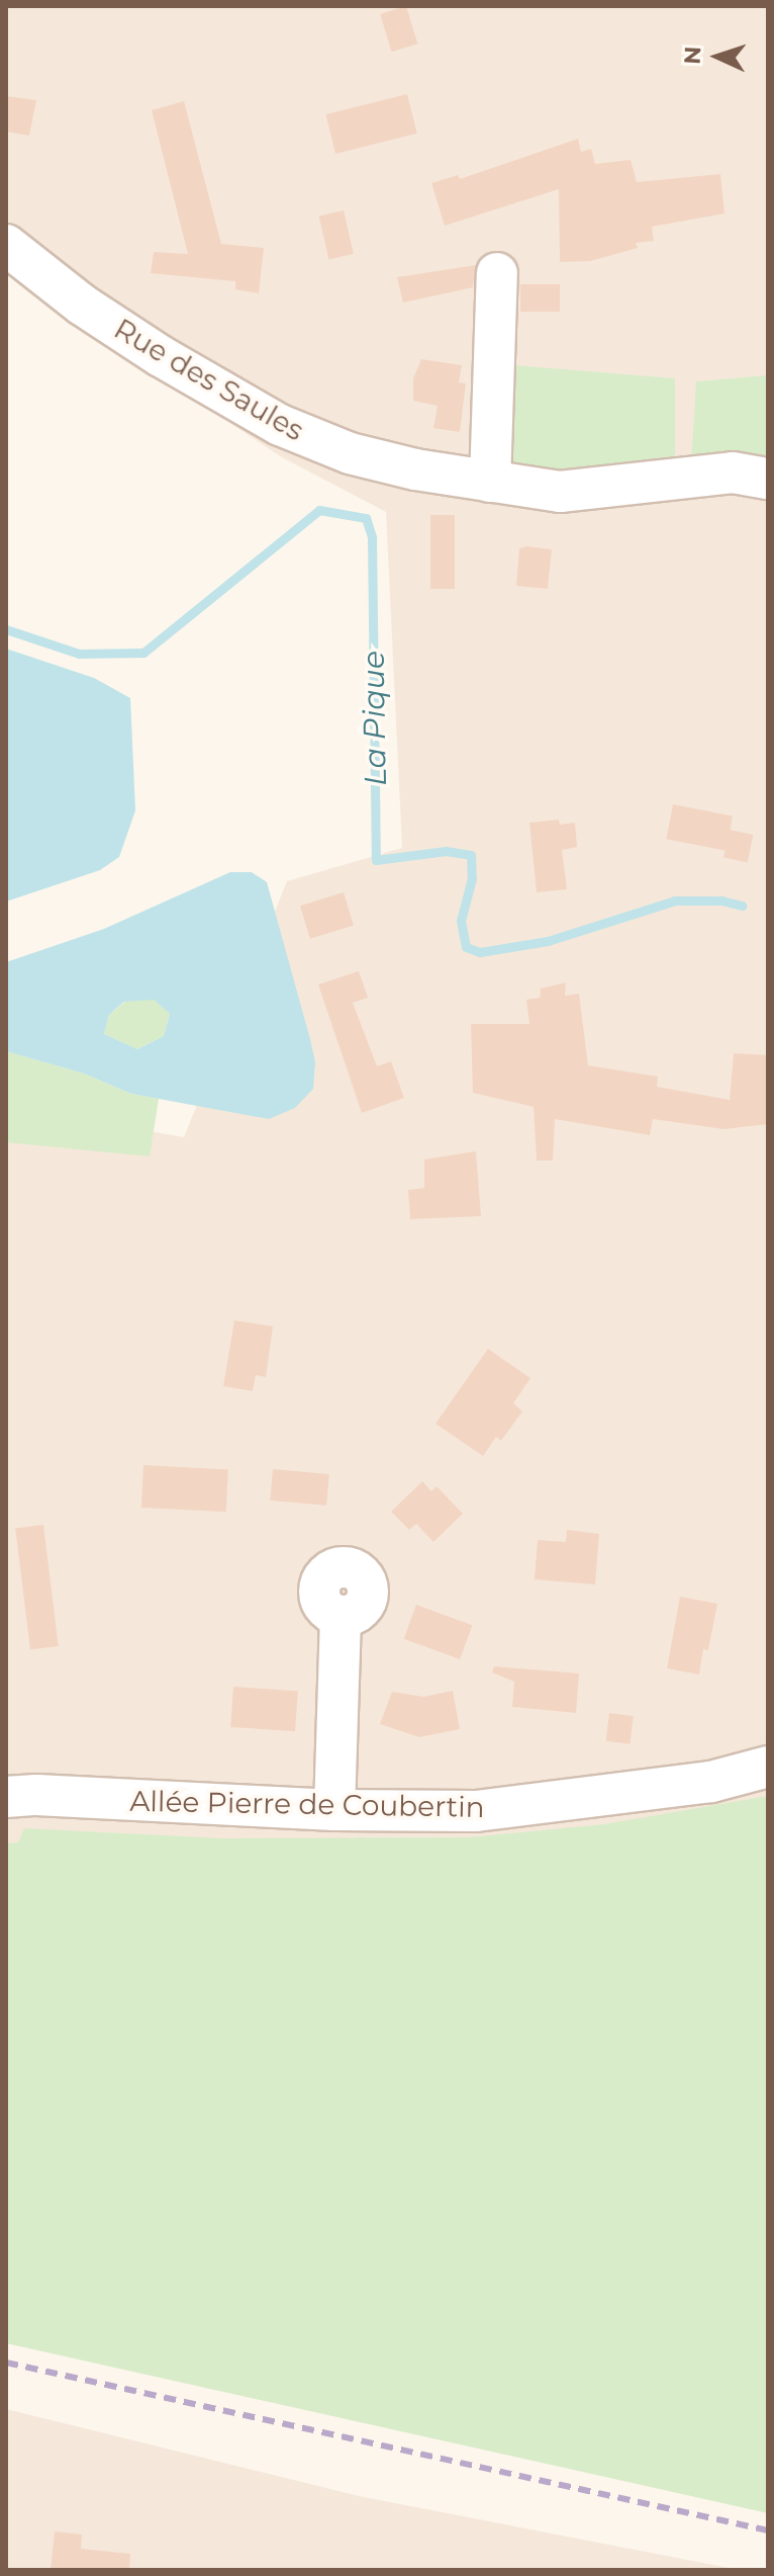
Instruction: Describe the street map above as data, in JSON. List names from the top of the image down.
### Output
{
  "streets": {
    "street": ["Rue des Saules", "Allée Pierre de Coubertin"]
  },
  "water": ["La Pique"],
  "north": "left"
}
